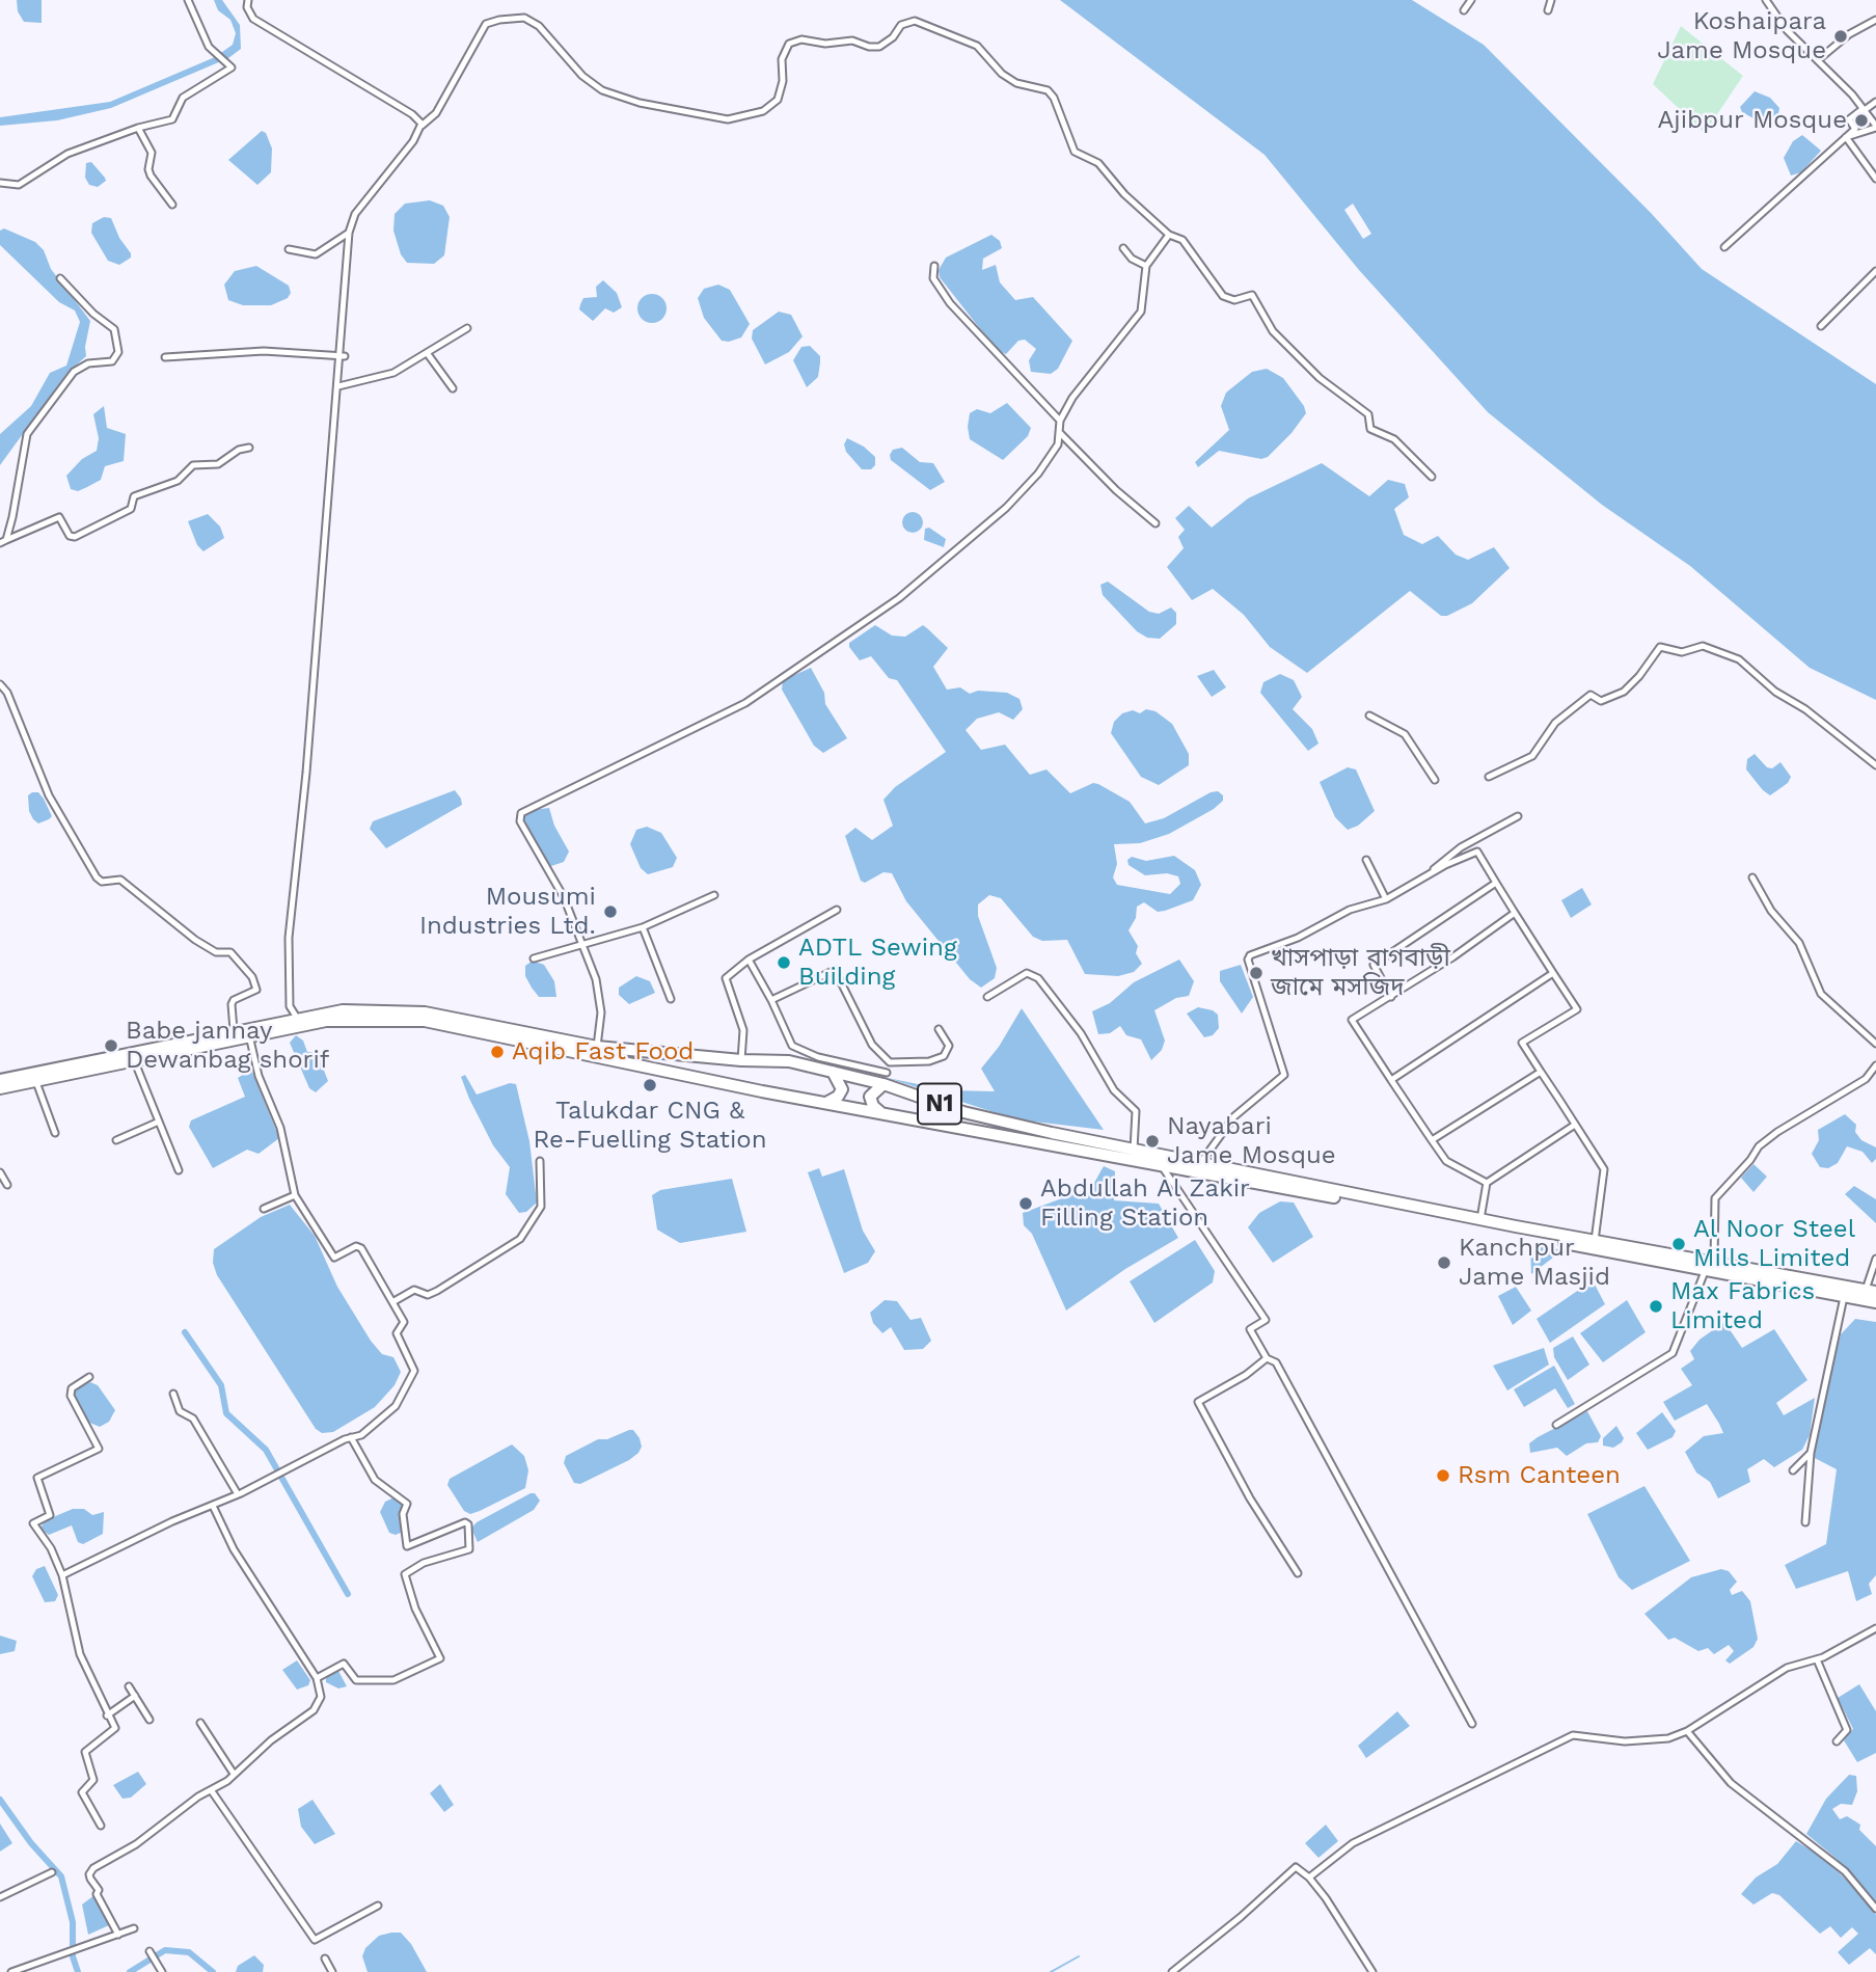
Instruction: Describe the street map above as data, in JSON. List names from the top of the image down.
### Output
{
  "streets": {
    "highway": ["N1"]
  },
  "places": [
    "Koshaipara Jame Mosque",
    "Ajibpur Mosque",
    "Mousumi Industries Ltd.",
    "ADTL Sewing Building",
    "খাসপাড়া বাগবাড়ী জামে মসজিদ",
    "Babe jannay Dewanbag shorif",
    "Aqib Fast Food",
    "Talukdar CNG & Re-Fuelling Station",
    "Nayabari Jame Mosque",
    "Abdullah Al Zakir Filling Station",
    "Al Noor Steel Mills Limited",
    "Kanchpur Jame Masjid",
    "Max Fabrics Limited",
    "Rsm Canteen"
  ]
}
